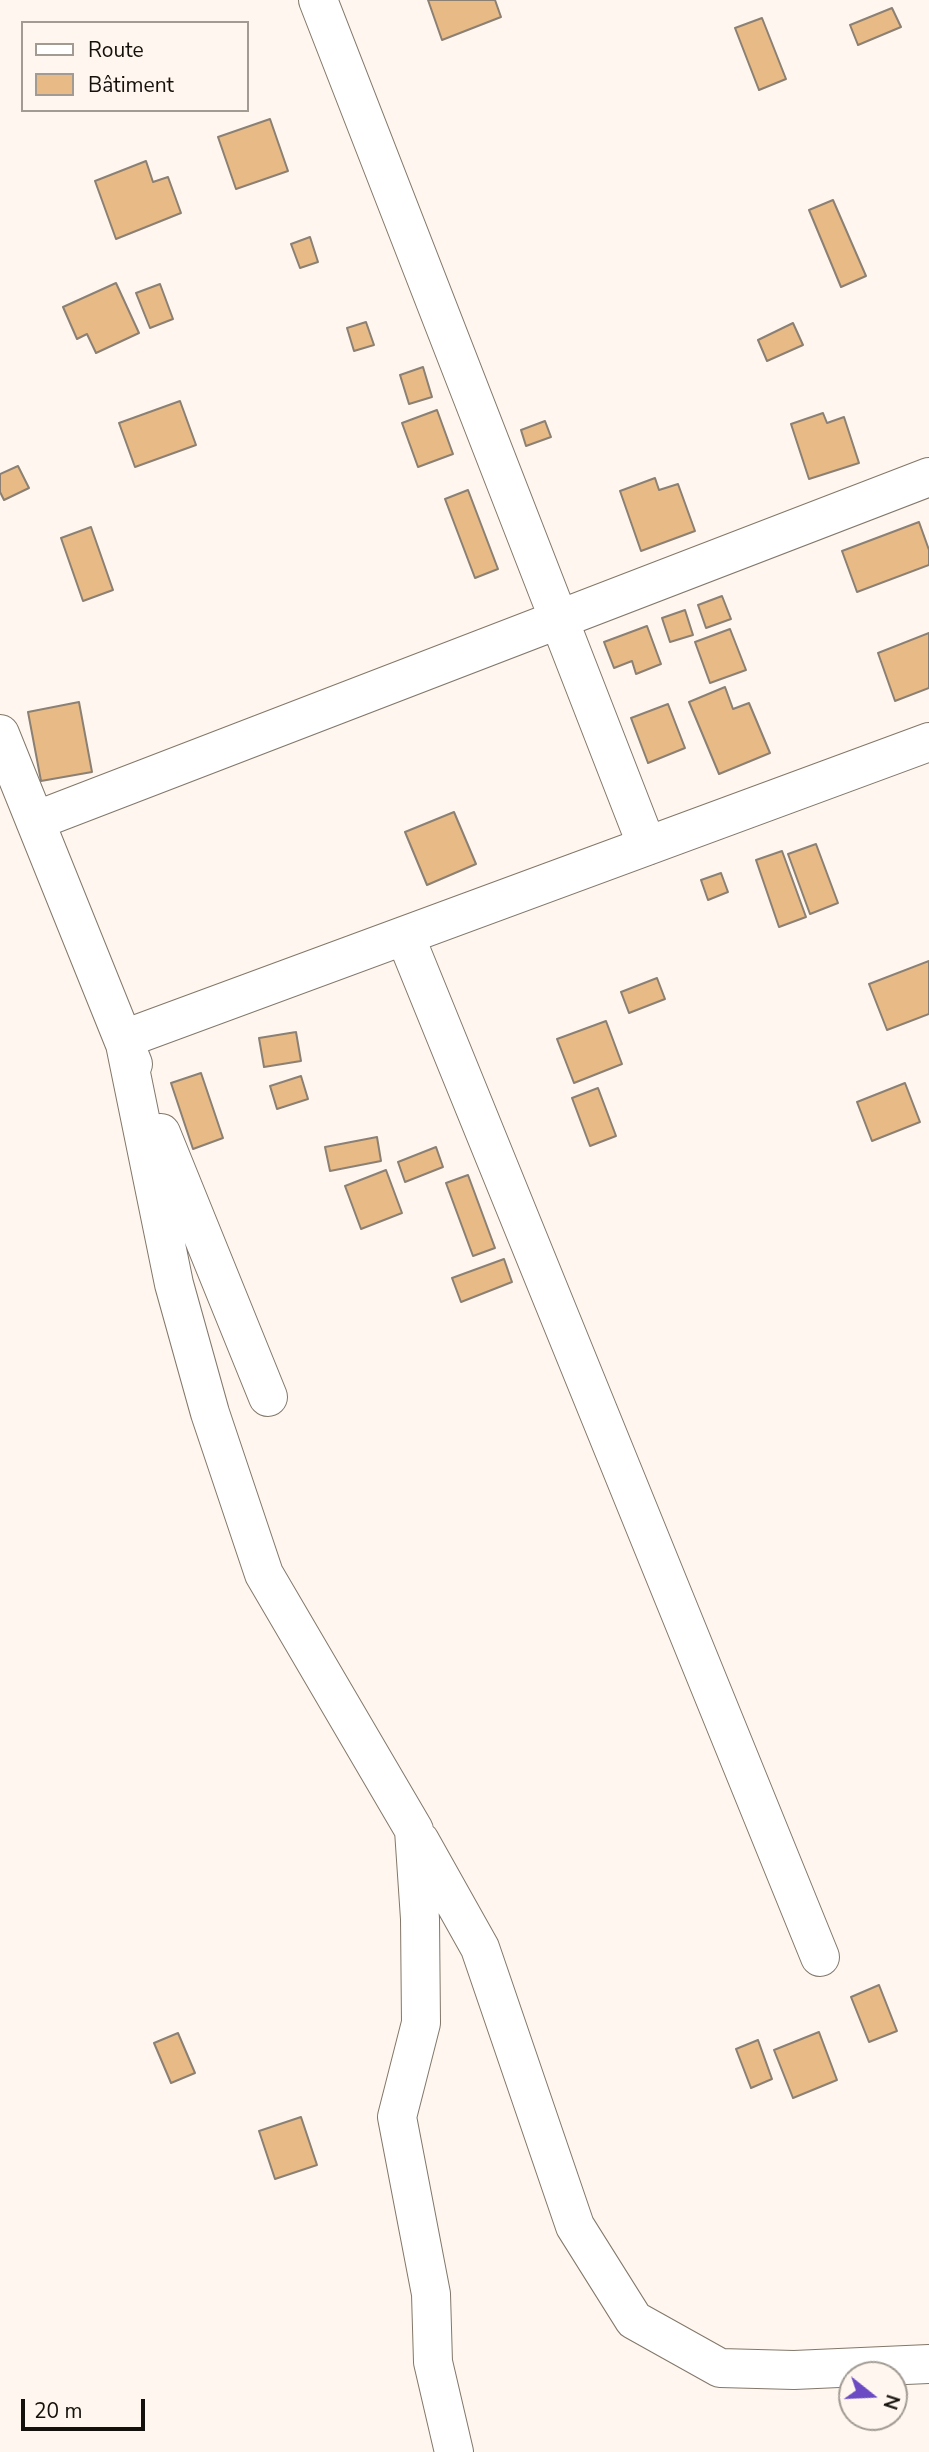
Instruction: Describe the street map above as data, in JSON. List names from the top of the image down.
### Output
{
  "legend": ["Route", "Bâtiment"],
  "scale_bar": "20 m",
  "north": "right"
}
